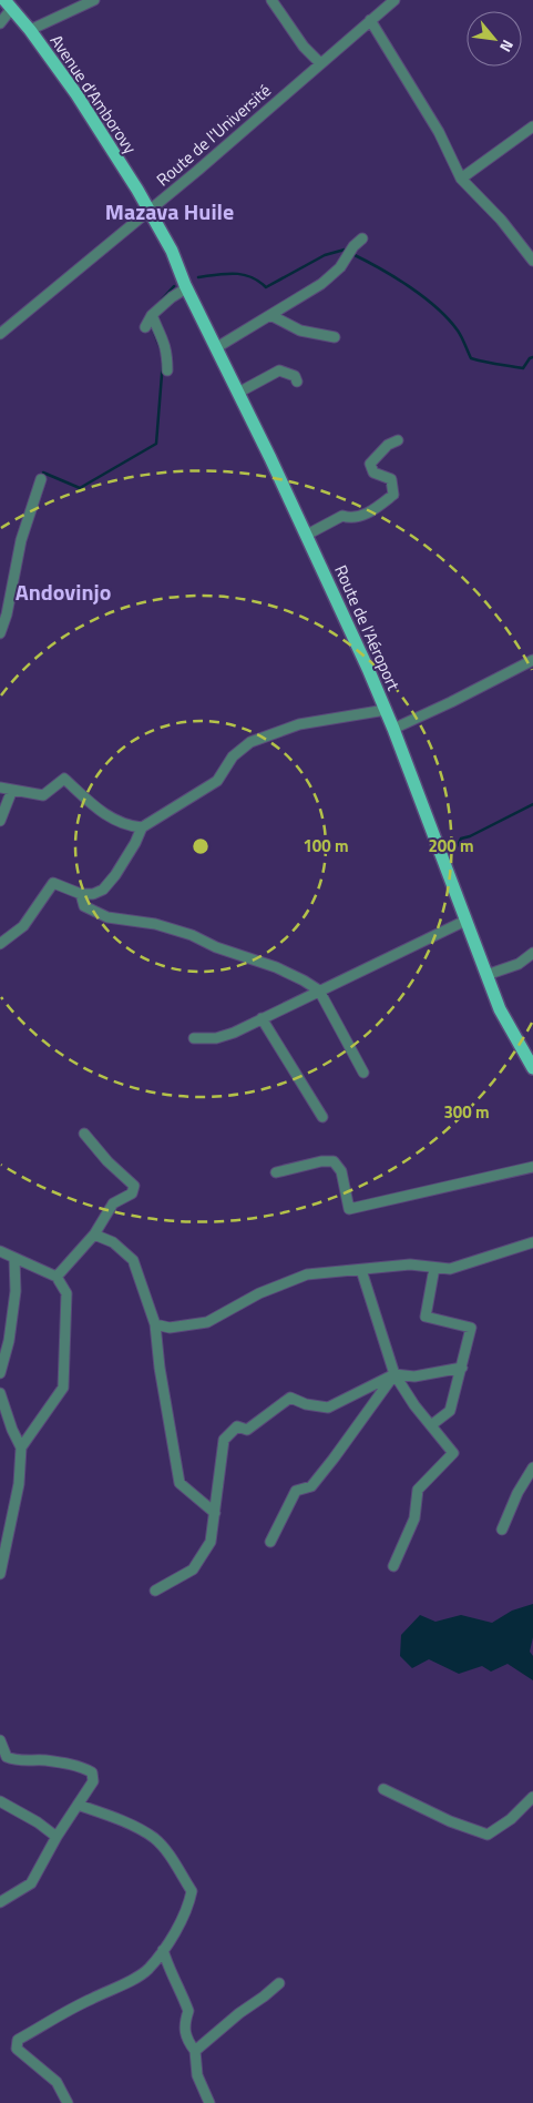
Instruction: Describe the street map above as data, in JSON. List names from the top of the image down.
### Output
{
  "streets": {
    "main road": ["Avenue d'Amborovy", "Route de l'Aéroport"],
    "street": ["Route de l'Université"]
  },
  "crossings": [
    ["Avenue d'Amborovy", "Route de l'Université"],
    ["Avenue d'Amborovy", "Route de l'Aéroport"],
    ["Route de l'Université", "Route de l'Aéroport"]
  ],
  "districts": ["Mazava Huile", "Andovinjo"],
  "north": "bottom right",
  "rings": ["100 m", "200 m", "300 m"]
}
